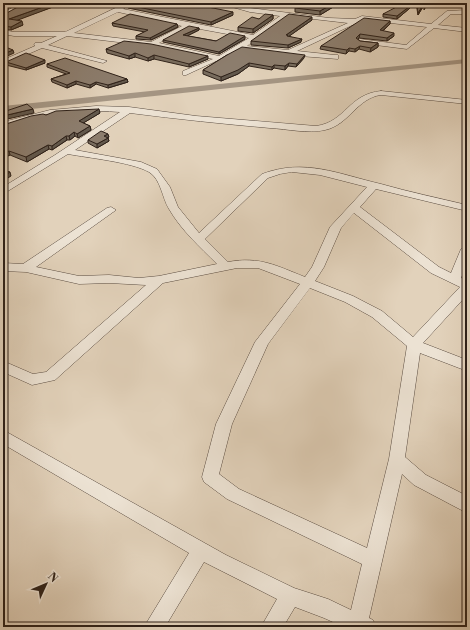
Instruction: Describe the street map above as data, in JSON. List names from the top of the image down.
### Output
{
  "north": "top right"
}
